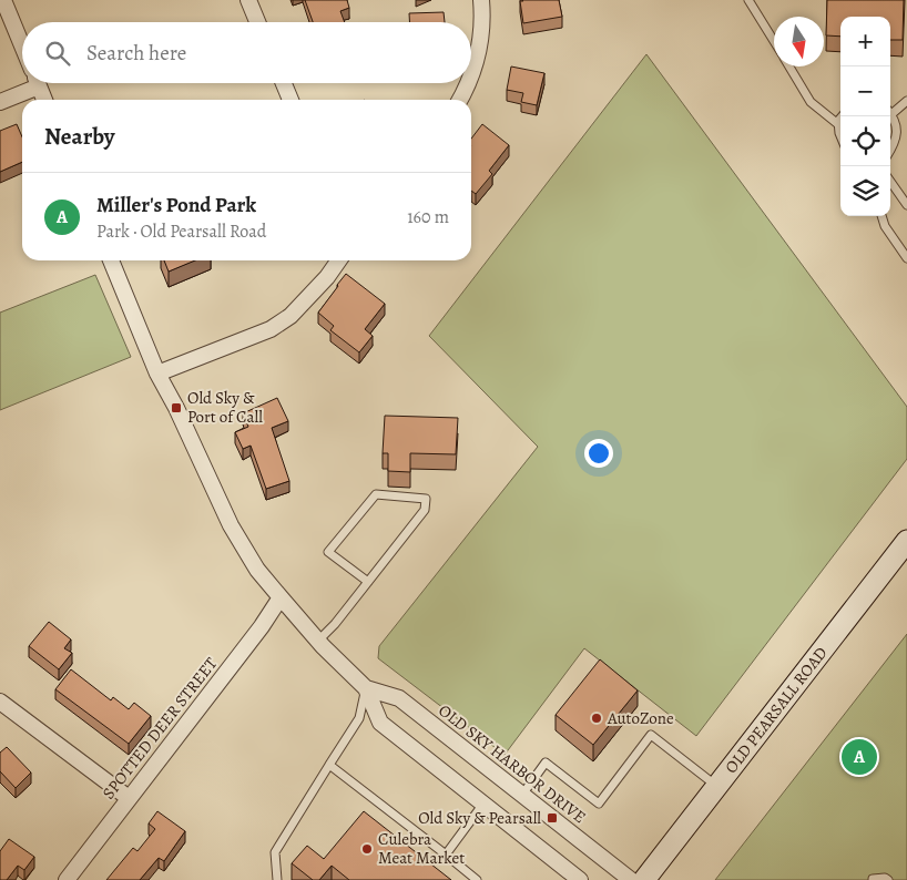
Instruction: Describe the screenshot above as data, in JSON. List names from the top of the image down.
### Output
{
  "streets": {
    "main road": ["OLD PEARSALL ROAD"],
    "street": ["SPOTTED DEER STREET", "OLD SKY HARBOR DRIVE"]
  },
  "crossings": [
    ["SPOTTED DEER STREET", "OLD SKY HARBOR DRIVE"]
  ],
  "places": {
    "transit": ["Old Sky & Port of Call", "Old Sky & Pearsall"],
    "other": ["AutoZone", "Culebra Meat Market"]
  },
  "north": "bottom",
  "page": {
    "map_buttons": ["+", "−"],
    "search": "Search here",
    "heading": "Nearby",
    "list": [
      {
        "mark": "A",
        "name": "Miller's Pond Park",
        "note": "Park · Old Pearsall Road",
        "value": "160 m"
      }
    ],
    "pins": "A"
  }
}
